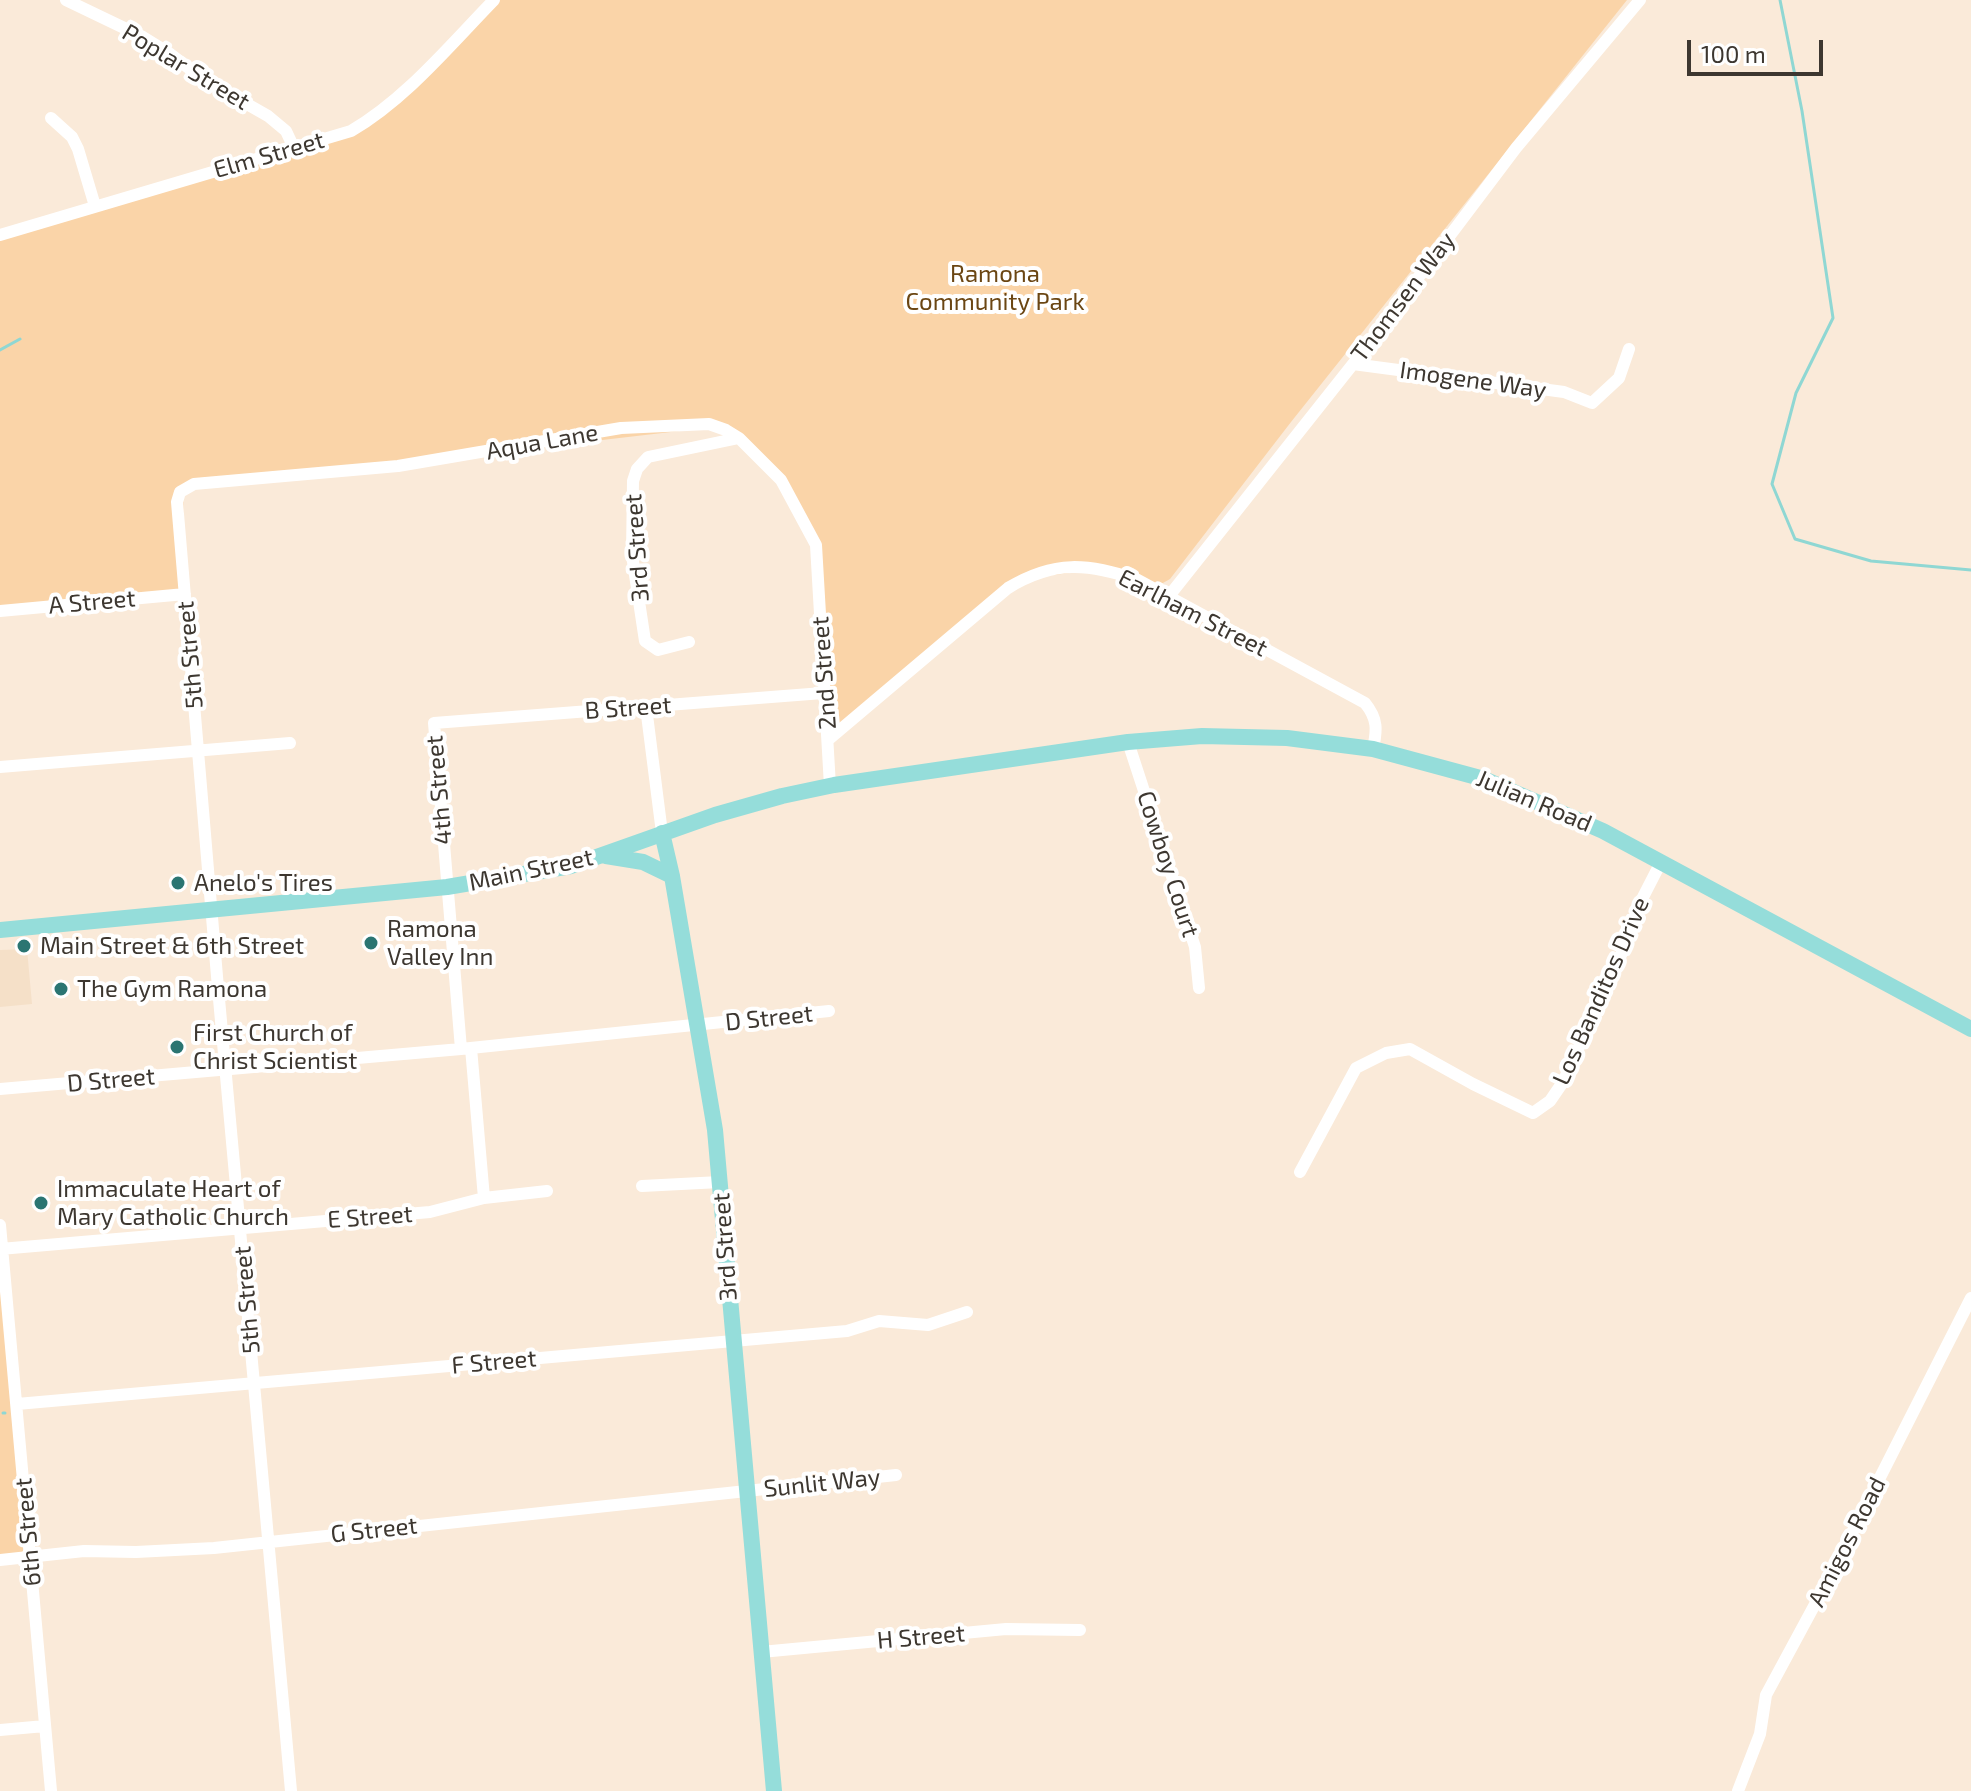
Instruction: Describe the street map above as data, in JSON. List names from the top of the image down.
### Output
{
  "streets": {
    "main road": ["3rd Street", "Julian Road", "Main Street"],
    "street": [
      "Poplar Street",
      "Elm Street",
      "Thomsen Way",
      "Imogene Way",
      "Aqua Lane",
      "A Street",
      "Earlham Street",
      "5th Street",
      "2nd Street",
      "B Street",
      "4th Street",
      "Cowboy Court",
      "Los Banditos Drive",
      "D Street",
      "E Street",
      "F Street",
      "Sunlit Way",
      "G Street",
      "6th Street",
      "Amigos Road",
      "H Street"
    ]
  },
  "crossings": [
    ["Poplar Street", "Elm Street"],
    ["Thomsen Way", "Imogene Way"],
    ["Thomsen Way", "Earlham Street"],
    ["Aqua Lane", "3rd Street"],
    ["Aqua Lane", "5th Street"],
    ["Aqua Lane", "2nd Street"],
    ["3rd Street", "B Street"],
    ["3rd Street", "Main Street"],
    ["3rd Street", "D Street"],
    ["3rd Street", "F Street"],
    ["3rd Street", "Sunlit Way"],
    ["3rd Street", "G Street"],
    ["3rd Street", "H Street"],
    ["A Street", "5th Street"],
    ["Earlham Street", "2nd Street"],
    ["Earlham Street", "Julian Road"],
    ["5th Street", "Main Street"],
    ["5th Street", "D Street"],
    ["5th Street", "E Street"],
    ["5th Street", "F Street"],
    ["5th Street", "G Street"],
    ["2nd Street", "B Street"],
    ["2nd Street", "Main Street"],
    ["B Street", "4th Street"],
    ["4th Street", "Main Street"],
    ["4th Street", "D Street"],
    ["4th Street", "E Street"],
    ["Julian Road", "Cowboy Court"],
    ["Julian Road", "Main Street"],
    ["Julian Road", "Los Banditos Drive"],
    ["E Street", "6th Street"],
    ["F Street", "6th Street"],
    ["Sunlit Way", "G Street"],
    ["G Street", "6th Street"]
  ],
  "parks": ["Ramona Community Park"],
  "places": [
    "Anelo's Tires",
    "Ramona Valley Inn",
    "Main Street & 6th Street",
    "The Gym Ramona",
    "First Church of Christ Scientist",
    "Immaculate Heart of Mary Catholic Church"
  ],
  "scale_bar": "100 m"
}
